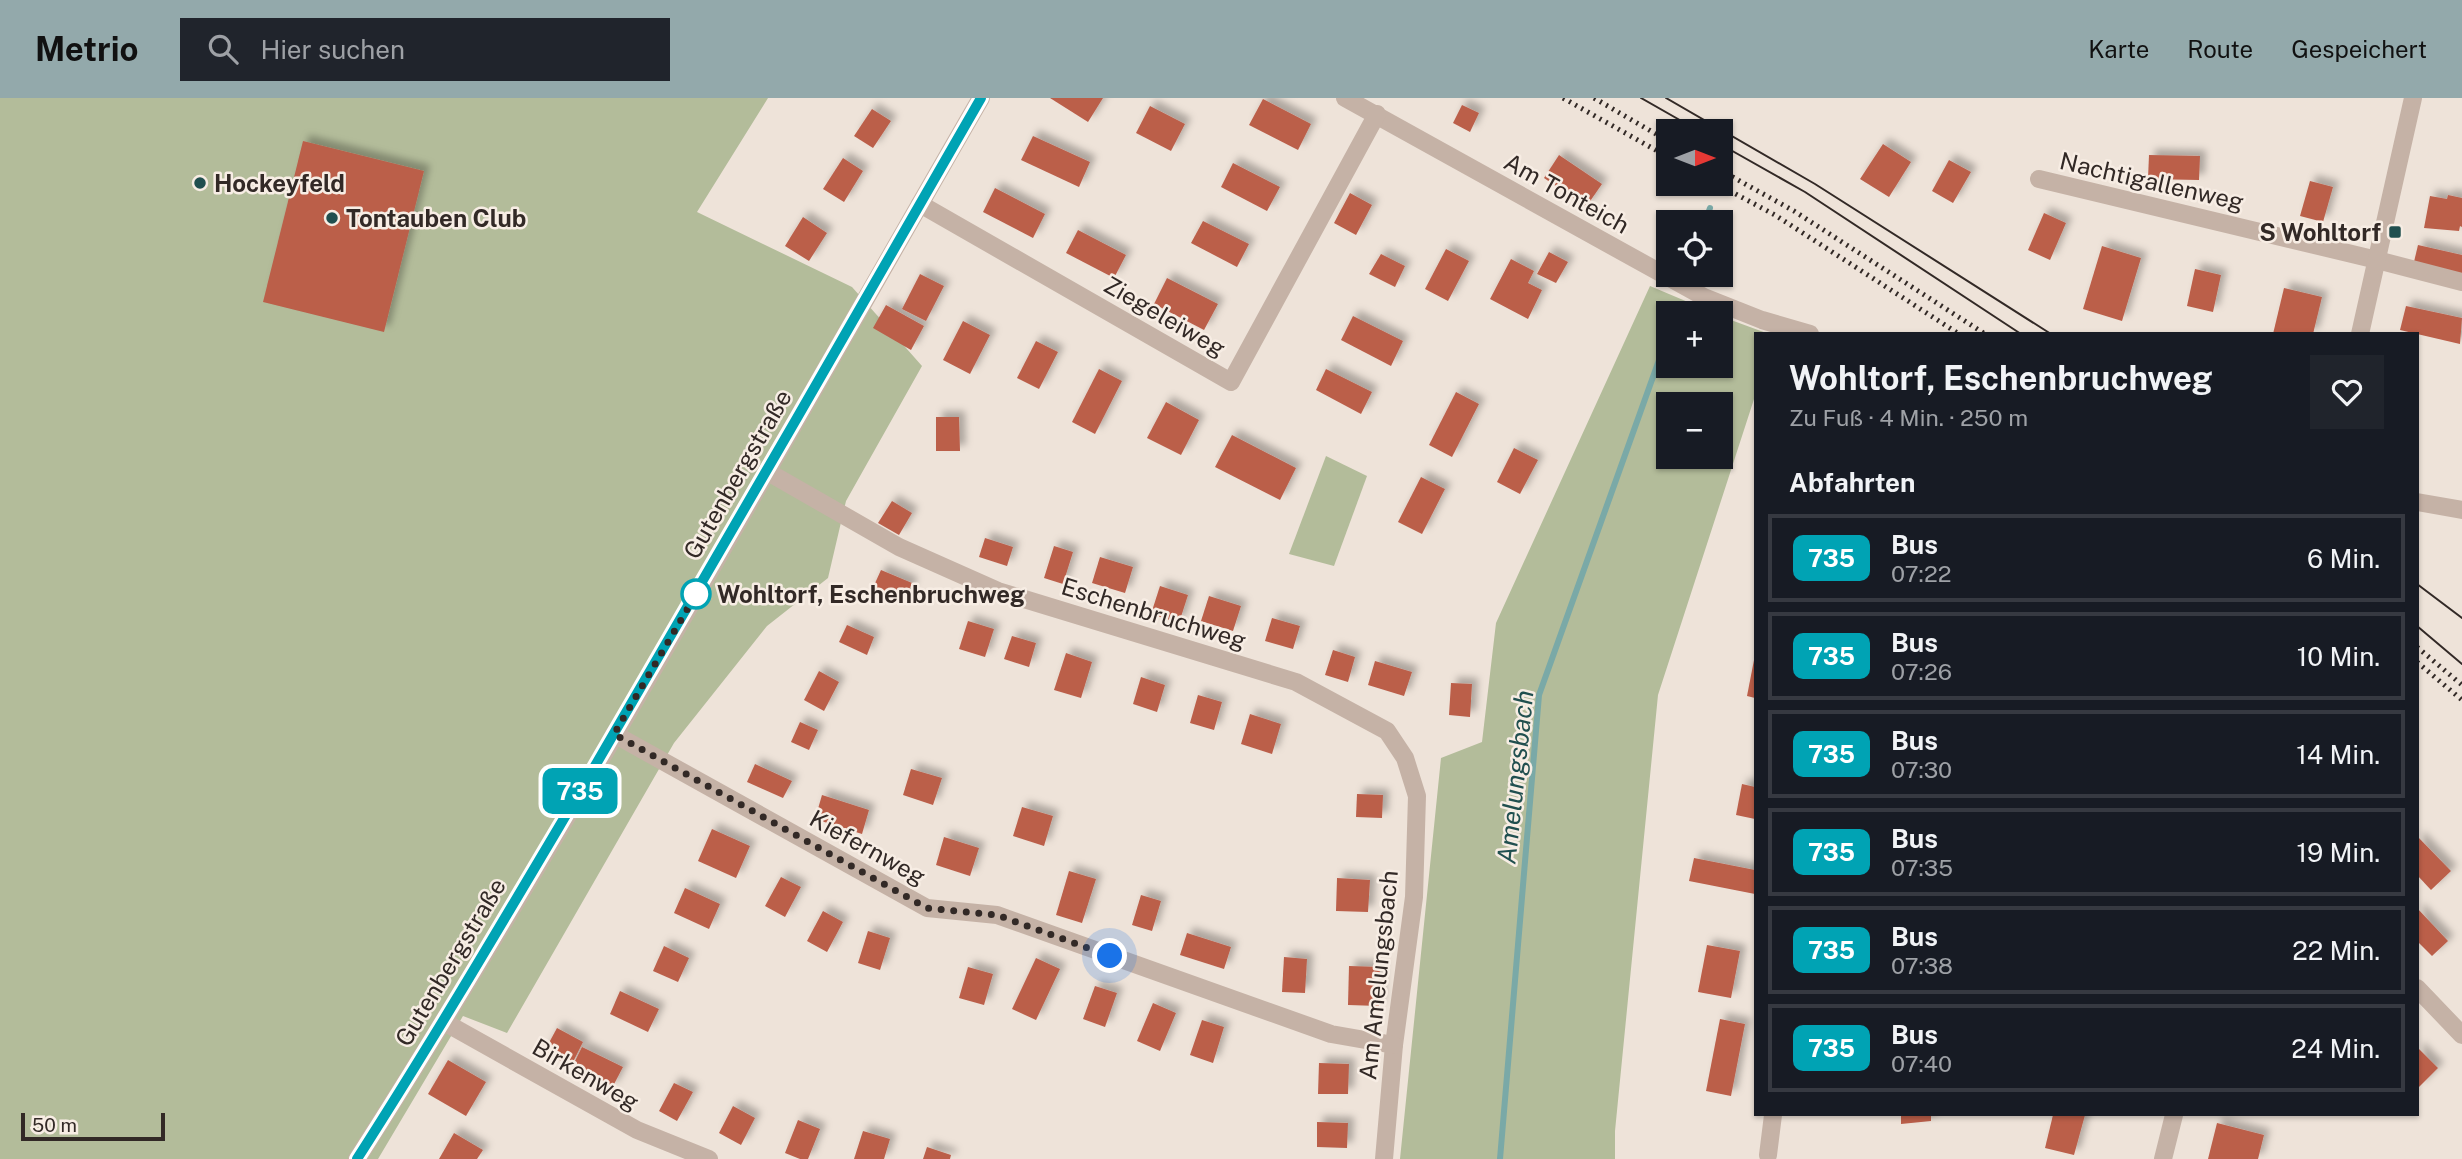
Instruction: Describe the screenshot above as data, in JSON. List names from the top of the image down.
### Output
{
  "streets": {
    "street": [
      "Nachtigallenweg",
      "Am Tonteich",
      "Ziegeleiweg",
      "Gutenbergstraße",
      "Eschenbruchweg",
      "Kiefernweg",
      "Am Amelungsbach",
      "Birkenweg"
    ]
  },
  "crossings": [
    ["Am Tonteich", "Ziegeleiweg"],
    ["Ziegeleiweg", "Gutenbergstraße"],
    ["Gutenbergstraße", "Eschenbruchweg"],
    ["Gutenbergstraße", "Kiefernweg"],
    ["Gutenbergstraße", "Birkenweg"],
    ["Eschenbruchweg", "Am Amelungsbach"],
    ["Kiefernweg", "Am Amelungsbach"]
  ],
  "water": ["Amelungsbach"],
  "places": {
    "other": ["Hockeyfeld", "Tontauben Club", "Wohltorf, Eschenbruchweg"],
    "transit": ["S Wohltorf"]
  },
  "lines": ["bus line 735"],
  "scale_bar": "50 m",
  "north": "right",
  "page": {
    "header": "Metrio",
    "search": "Hier suchen",
    "nav": ["Karte", "Route", "Gespeichert"],
    "on_map": "735",
    "map_buttons": ["+", "−"],
    "heading": [
      ["Wohltorf, Eschenbruchweg", "Zu Fuß · 4 Min. · 250 m"],
      "Abfahrten"
    ],
    "list": [
      {
        "mark": "735",
        "name": "Bus",
        "note": "07:22",
        "value": "6 Min."
      },
      {
        "mark": "735",
        "name": "Bus",
        "note": "07:26",
        "value": "10 Min."
      },
      {
        "mark": "735",
        "name": "Bus",
        "note": "07:30",
        "value": "14 Min."
      },
      {
        "mark": "735",
        "name": "Bus",
        "note": "07:35",
        "value": "19 Min."
      },
      {
        "mark": "735",
        "name": "Bus",
        "note": "07:38",
        "value": "22 Min."
      },
      {
        "mark": "735",
        "name": "Bus",
        "note": "07:40",
        "value": "24 Min."
      }
    ],
    "scale": "50 m"
  }
}
